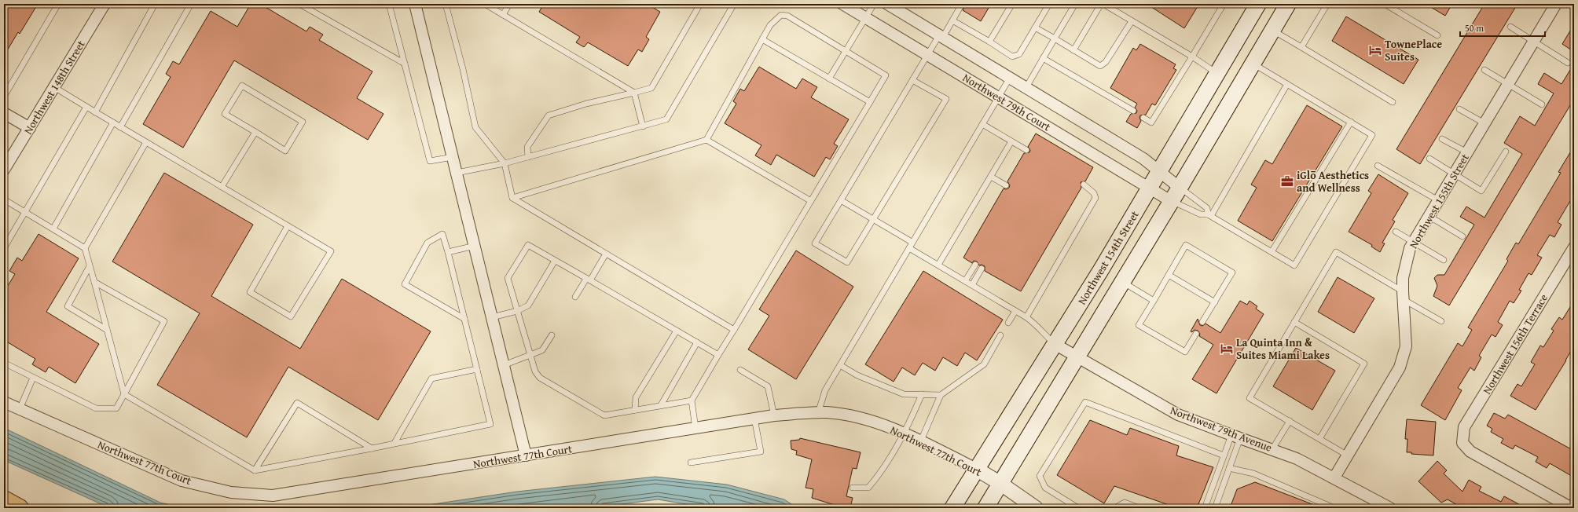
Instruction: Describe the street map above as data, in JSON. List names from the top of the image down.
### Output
{
  "streets": {
    "main road": ["Northwest 154th Street"],
    "street": [
      "Northwest 148th Street",
      "Northwest 79th Court",
      "Northwest 155th Street",
      "Northwest 156th Terrace",
      "Northwest 79th Avenue",
      "Northwest 77th Court"
    ]
  },
  "crossings": [
    ["Northwest 79th Court", "Northwest 154th Street"],
    ["Northwest 155th Street", "Northwest 79th Avenue"],
    ["Northwest 154th Street", "Northwest 79th Avenue"],
    ["Northwest 154th Street", "Northwest 77th Court"]
  ],
  "places": {
    "hotel": ["TownePlace Suites", "La Quinta Inn & Suites Miami Lakes"],
    "office": ["iGlō Aesthetics and Wellness"]
  },
  "scale_bar": "50 m"
}
